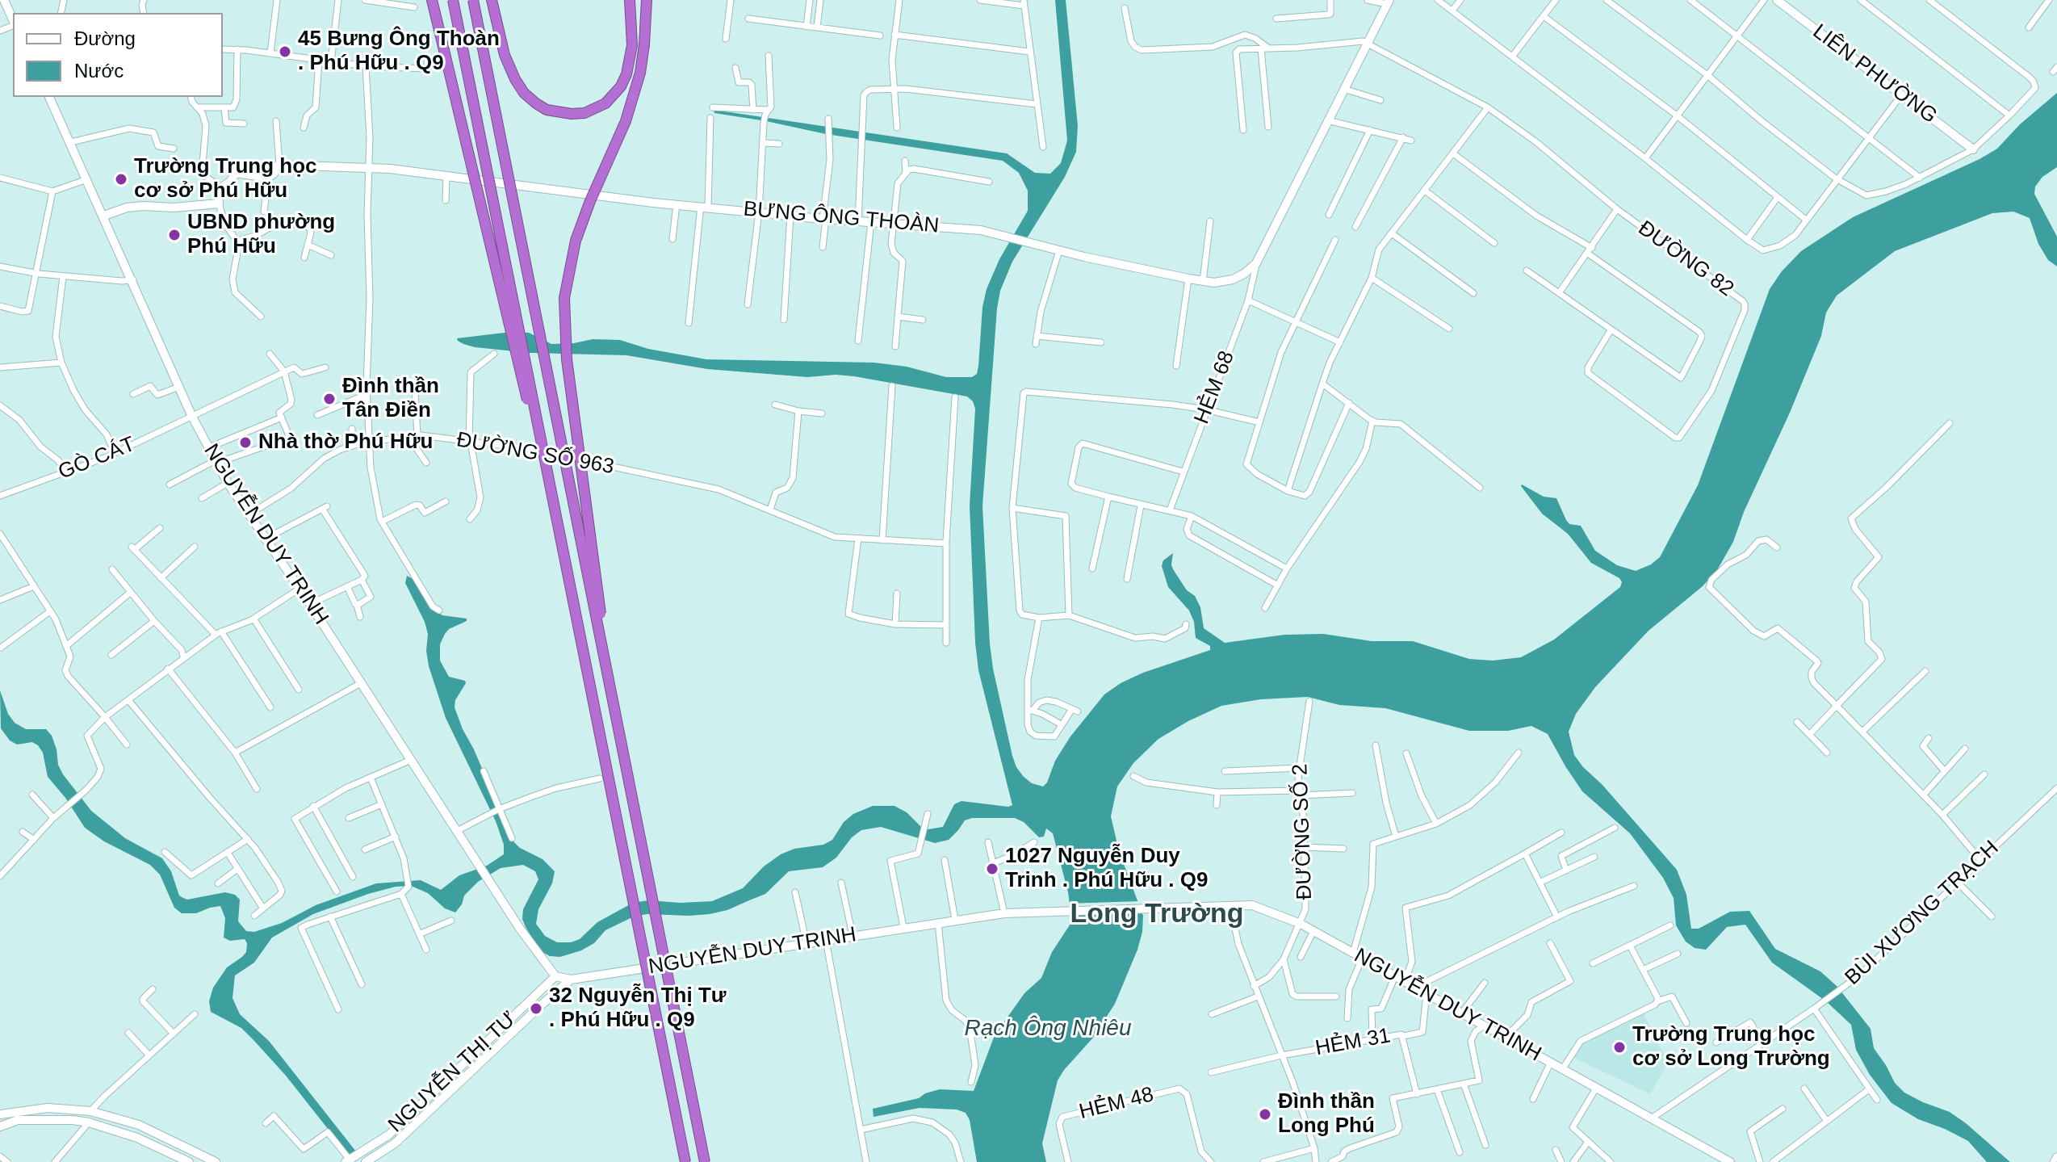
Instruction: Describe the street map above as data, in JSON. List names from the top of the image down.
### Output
{
  "streets": {
    "street": [
      "LIÊN PHƯỜNG",
      "BƯNG ÔNG THOÀN",
      "ĐƯỜNG 82",
      "HẺM 68",
      "ĐƯỜNG SỐ 963",
      "GÒ CÁT",
      "NGUYỄN DUY TRINH",
      "ĐƯỜNG SỐ 2",
      "BÙI XƯƠNG TRẠCH",
      "HẺM 31",
      "NGUYỄN THỊ TƯ",
      "HẺM 48"
    ]
  },
  "crossings": [
    ["BƯNG ÔNG THOÀN", "HẺM 68"],
    ["ĐƯỜNG SỐ 963", "NGUYỄN DUY TRINH"],
    ["GÒ CÁT", "NGUYỄN DUY TRINH"],
    ["NGUYỄN DUY TRINH", "ĐƯỜNG SỐ 2"],
    ["NGUYỄN DUY TRINH", "BÙI XƯƠNG TRẠCH"],
    ["NGUYỄN DUY TRINH", "NGUYỄN THỊ TƯ"]
  ],
  "districts": ["Long Trường"],
  "water": ["Rạch Ông Nhiêu"],
  "places": [
    "45 Bưng Ông Thoàn . Phú Hữu . Q9",
    "Trường Trung học cơ sở Phú Hữu",
    "UBND phường Phú Hữu",
    "Đình thần Tân Điền",
    "Nhà thờ Phú Hữu",
    "1027 Nguyễn Duy Trinh . Phú Hữu . Q9",
    "32 Nguyễn Thị Tư . Phú Hữu . Q9",
    "Trường Trung học cơ sở Long Trường",
    "Đình thần Long Phú"
  ],
  "legend": ["Đường", "Nước"]
}
